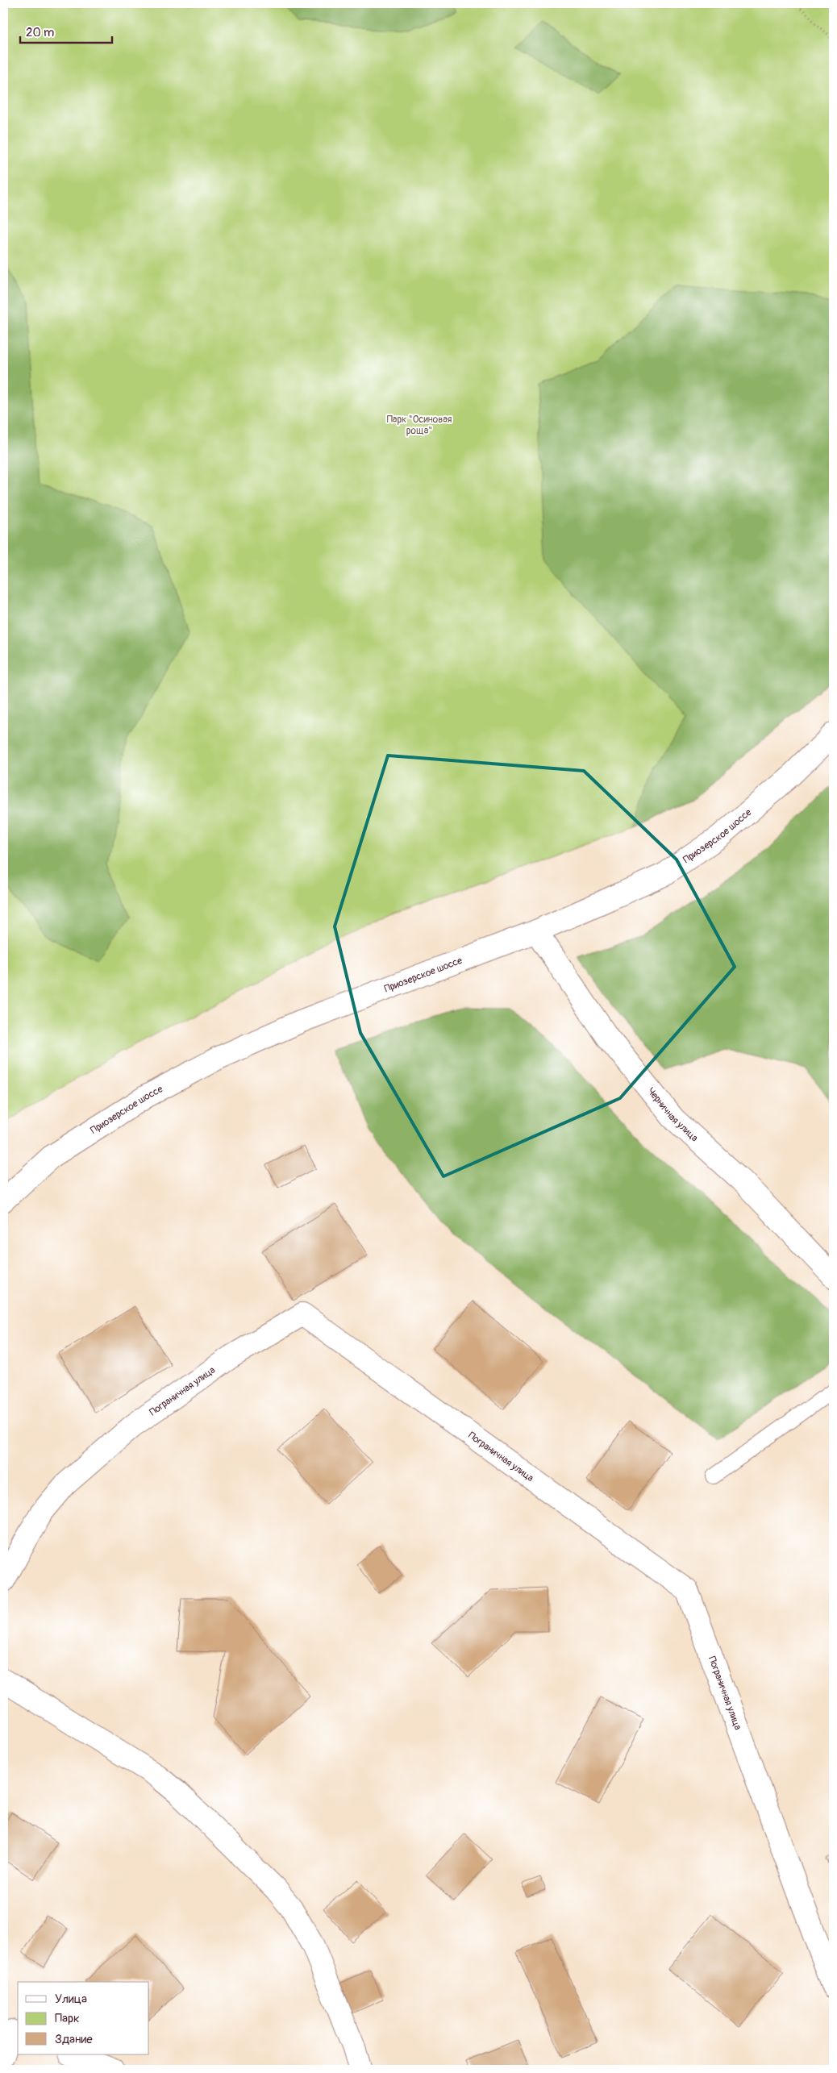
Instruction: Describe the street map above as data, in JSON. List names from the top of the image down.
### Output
{
  "streets": {
    "street": ["Приозерское шоссе", "Черничная улица", "Пограничная улица"]
  },
  "crossings": [
    ["Приозерское шоссе", "Черничная улица"]
  ],
  "parks": ["Парк \"Осиновая роща\""],
  "legend": ["Улица", "Парк", "Здание"],
  "scale_bar": "20 m"
}
